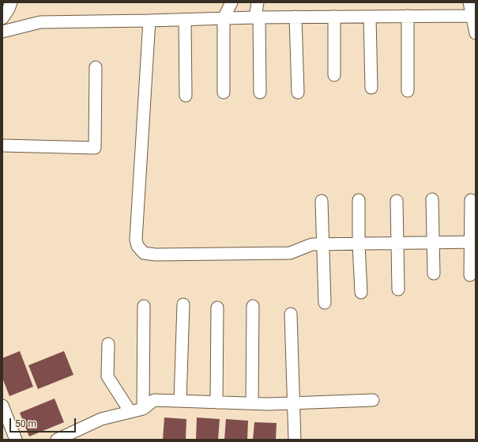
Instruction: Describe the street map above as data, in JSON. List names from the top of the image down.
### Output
{
  "scale_bar": "50 m"
}
